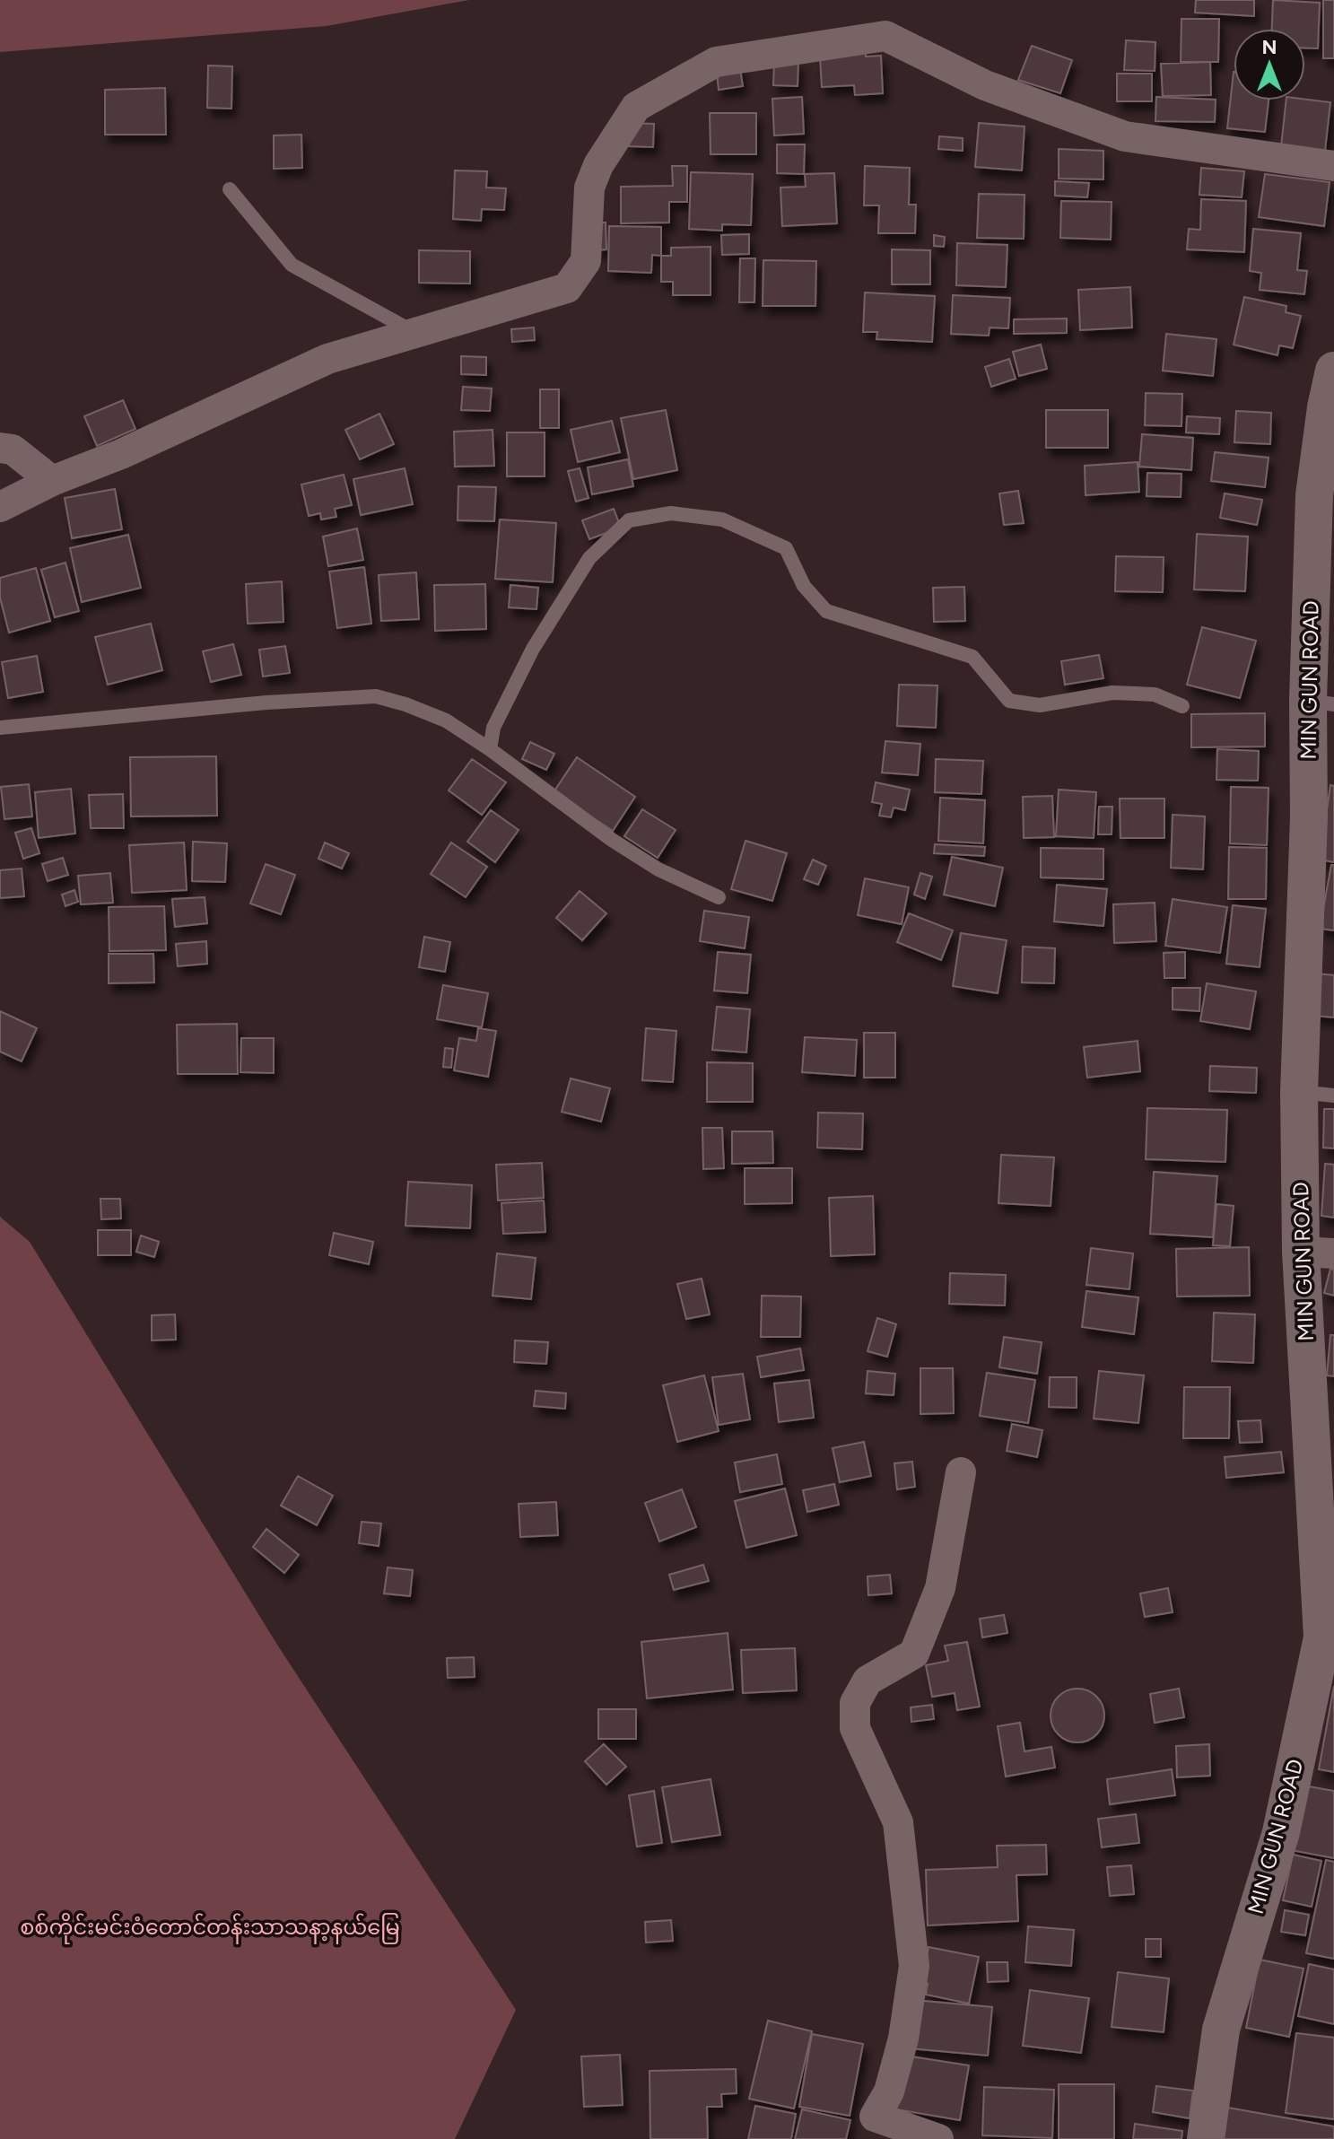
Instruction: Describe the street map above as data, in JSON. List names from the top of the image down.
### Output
{
  "streets": {
    "street": ["MIN GUN ROAD"]
  },
  "parks": ["စစ်ကိုင်းမင်းဝံတောင်တန်းသာသနာ့နယ်မြေ"],
  "north": "top"
}
